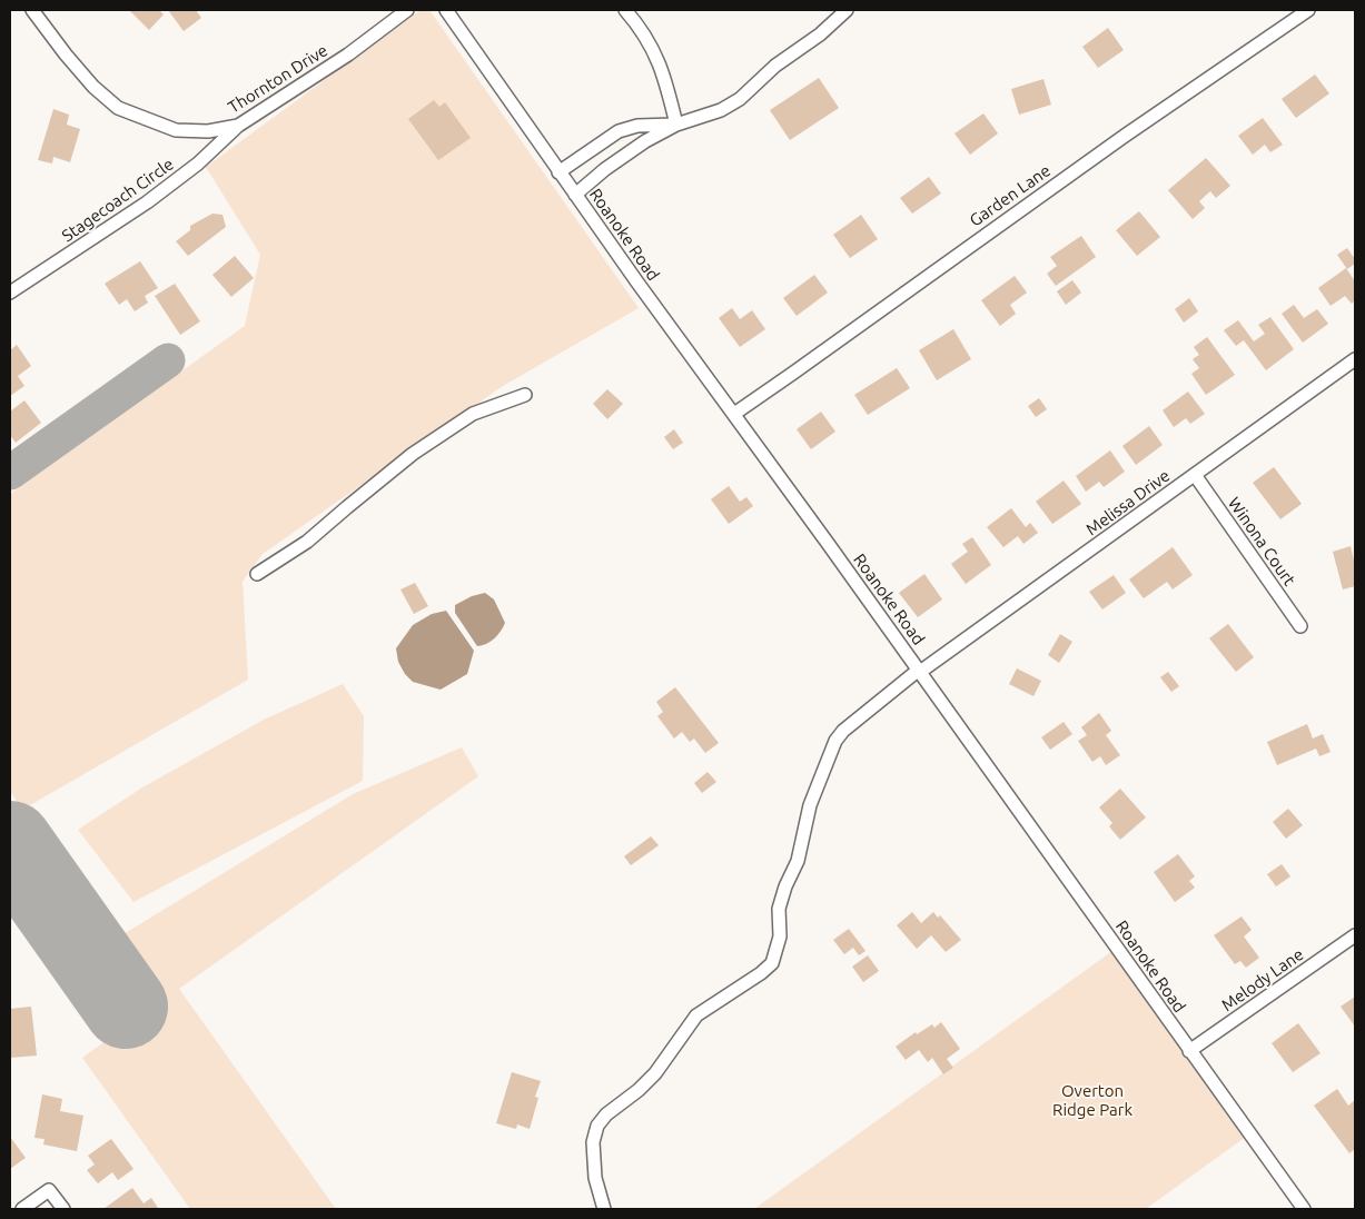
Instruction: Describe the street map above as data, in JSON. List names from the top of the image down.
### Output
{
  "streets": {
    "street": [
      "Thornton Drive",
      "Garden Lane",
      "Stagecoach Circle",
      "Roanoke Road",
      "Melissa Drive",
      "Winona Court",
      "Melody Lane"
    ]
  },
  "crossings": [
    ["Thornton Drive", "Stagecoach Circle"],
    ["Garden Lane", "Roanoke Road"],
    ["Roanoke Road", "Melissa Drive"],
    ["Roanoke Road", "Melody Lane"],
    ["Melissa Drive", "Winona Court"]
  ],
  "parks": ["Overton Ridge Park"]
}
